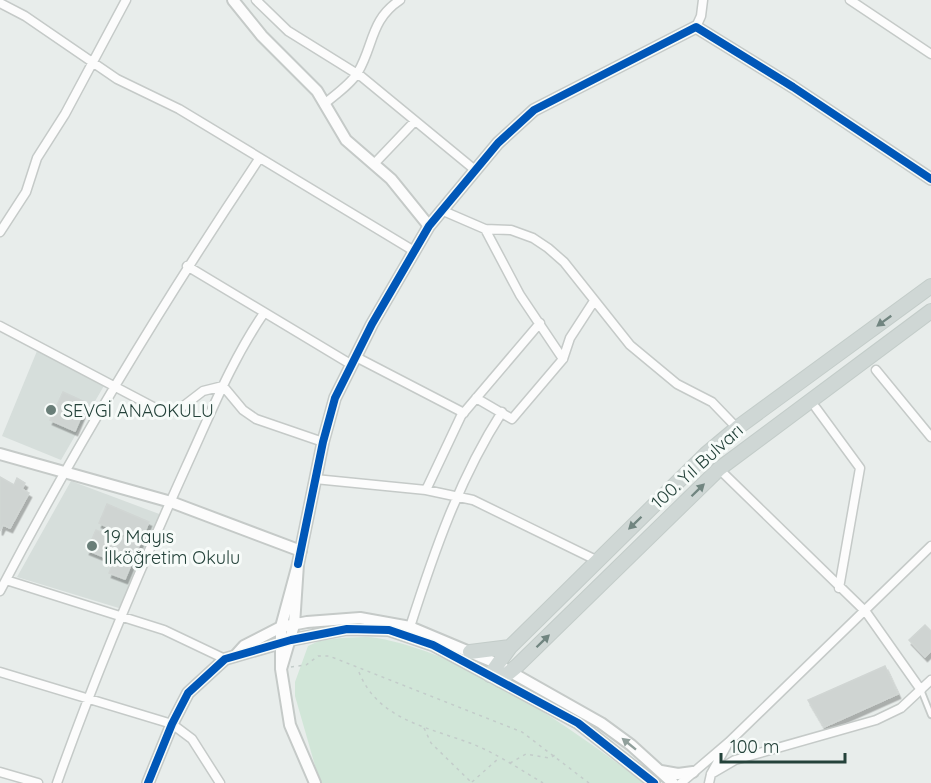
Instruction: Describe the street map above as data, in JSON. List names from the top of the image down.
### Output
{
  "streets": {
    "main road": ["100. Yıl Bulvarı"]
  },
  "places": ["SEVGİ ANAOKULU", "19 Mayıs İlköğretim Okulu"],
  "scale_bar": "100 m"
}
